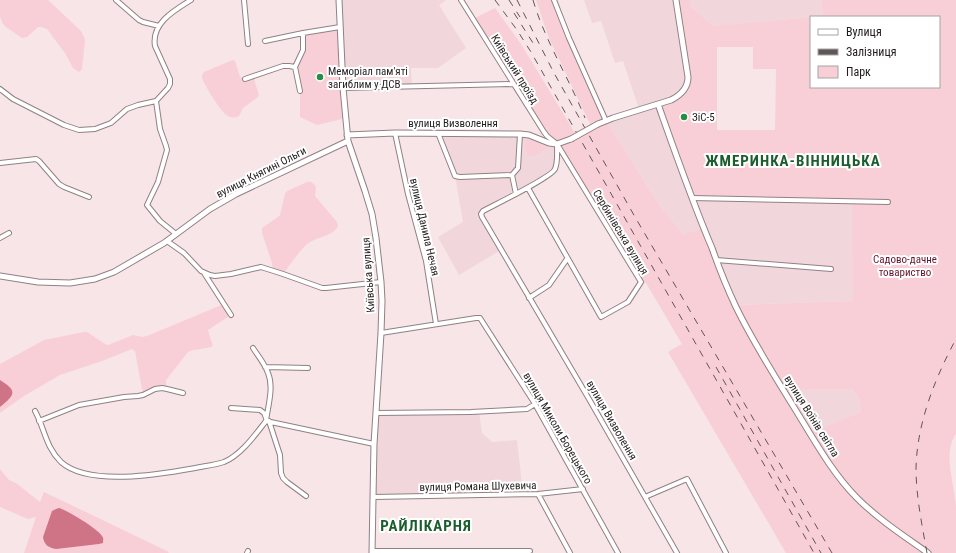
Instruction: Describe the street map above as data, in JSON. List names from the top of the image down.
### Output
{
  "streets": {
    "street": [
      "Київський проїзд",
      "вулиця Визволення",
      "вулиця Княгині Ольги",
      "вулиця Данила Нечая",
      "Сербинівська вулиця",
      "Київська вулиця",
      "вулиця Воїнів світла",
      "вулиця Миколи Борецького",
      "вулиця Романа Шухевича"
    ]
  },
  "crossings": [
    ["Київський проїзд", "вулиця Визволення"],
    ["Київський проїзд", "Сербинівська вулиця"],
    ["вулиця Визволення", "вулиця Княгині Ольги"],
    ["вулиця Визволення", "вулиця Данила Нечая"],
    ["вулиця Визволення", "Сербинівська вулиця"],
    ["вулиця Визволення", "Київська вулиця"],
    ["вулиця Княгині Ольги", "Київська вулиця"],
    ["вулиця Данила Нечая", "вулиця Миколи Борецького"],
    ["Київська вулиця", "вулиця Романа Шухевича"],
    ["вулиця Миколи Борецького", "вулиця Романа Шухевича"]
  ],
  "districts": ["ЖМЕРИНКА-ВІННИЦЬКА", "РАЙЛІКАРНЯ"],
  "parks": ["Садово-дачне товариство"],
  "places": ["Меморіал пам'яті загиблим у ДСВ", "ЗіС-5"],
  "legend": ["Вулиця", "Залізниця", "Парк"]
}
